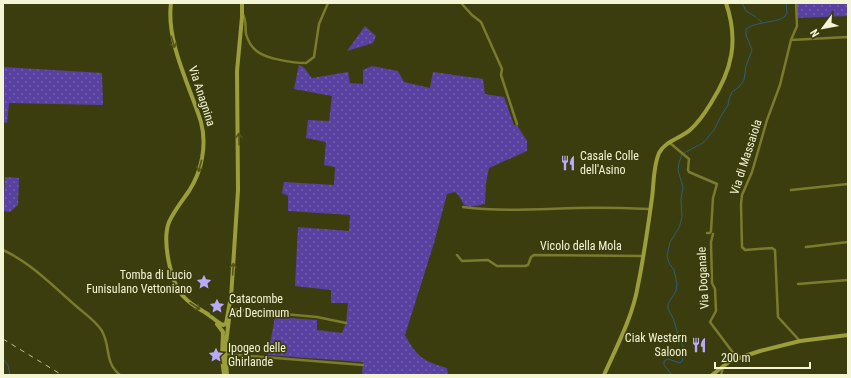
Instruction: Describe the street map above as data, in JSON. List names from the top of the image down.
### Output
{
  "streets": {
    "main road": ["Via Anagnina"],
    "street": ["Via di Massaiola", "Vicolo della Mola", "Via Doganale"]
  },
  "places": {
    "restaurant": ["Casale Colle dell'Asino", "Ciak Western Saloon"],
    "place": ["Tomba di Lucio Funisulano Vettoniano", "Catacombe Ad Decimum", "Ipogeo delle Ghirlande"]
  },
  "scale_bar": "200 m",
  "north": "bottom left"
}
